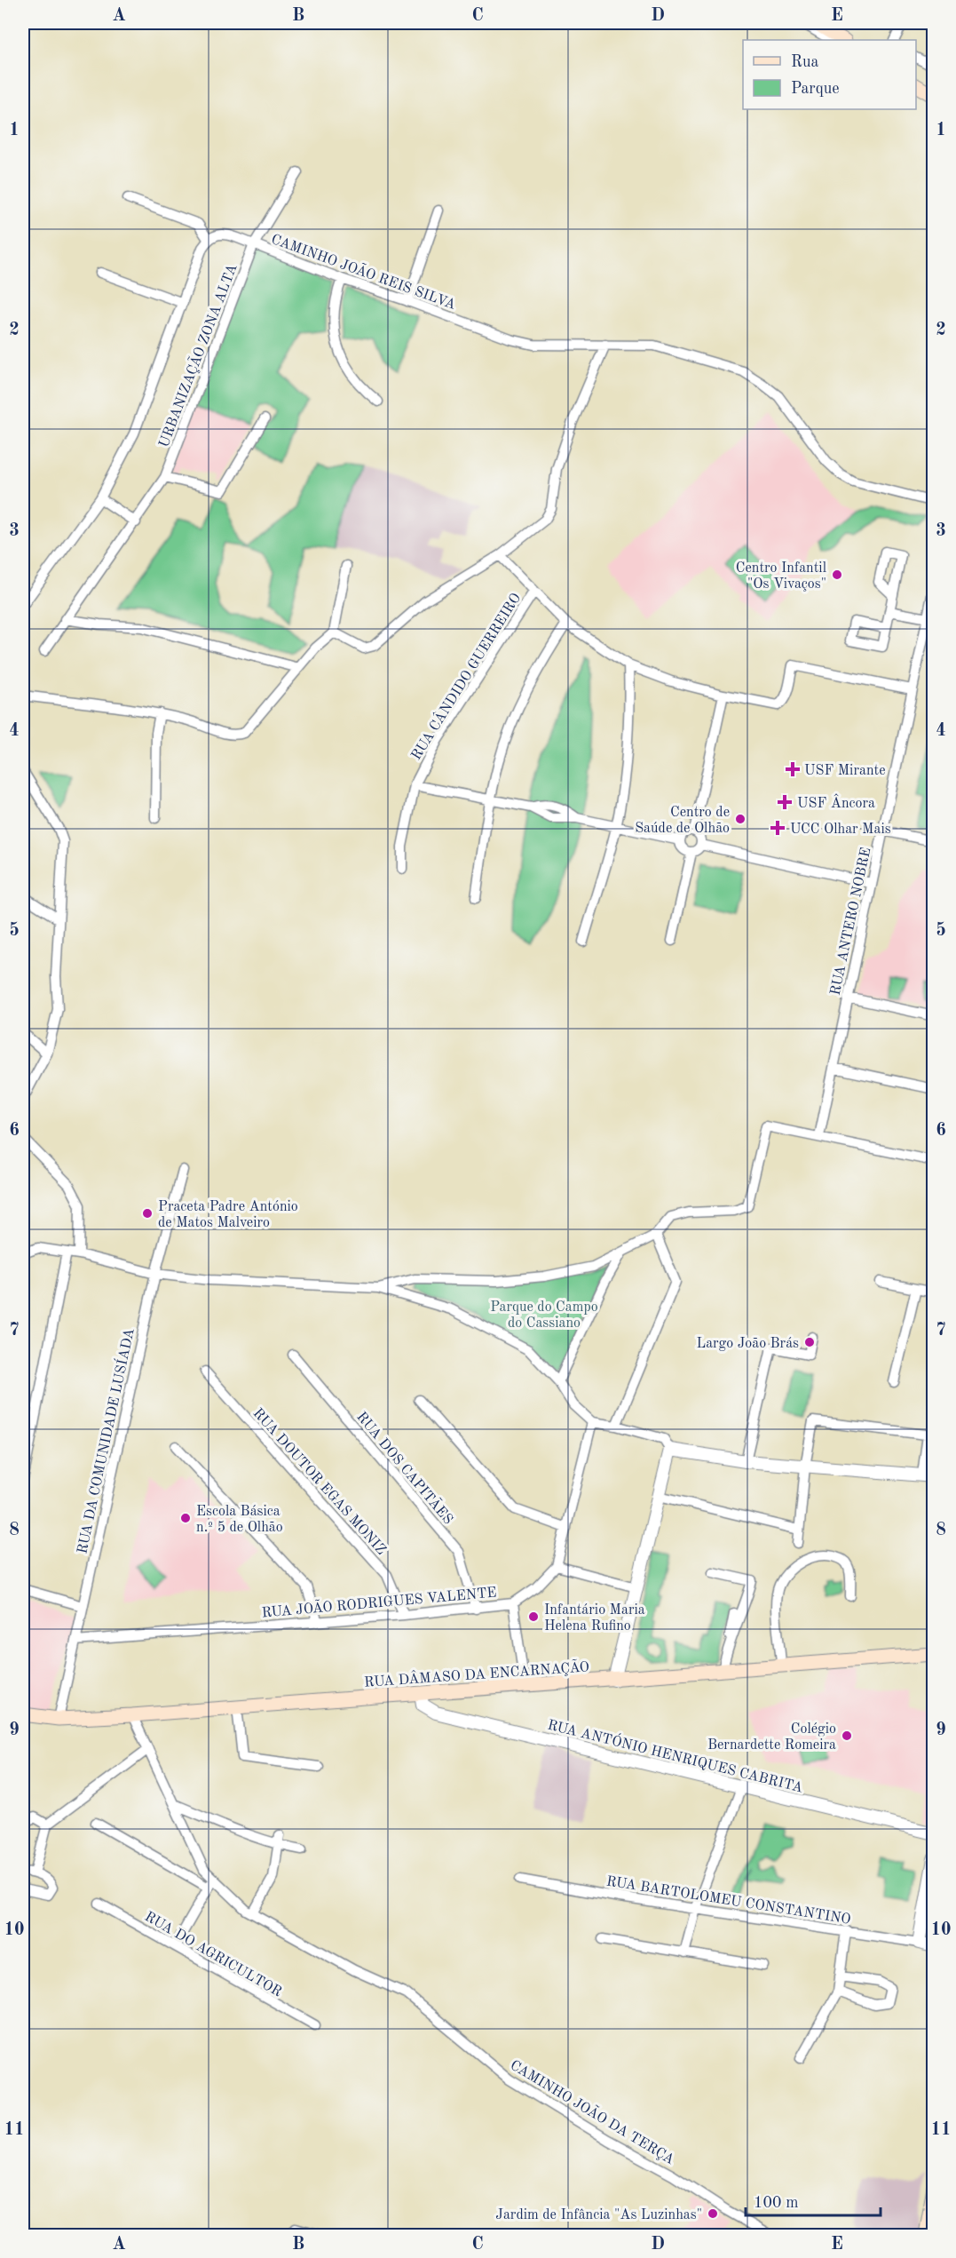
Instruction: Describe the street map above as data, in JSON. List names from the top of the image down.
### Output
{
  "streets": {
    "main road": ["RUA DÂMASO DA ENCARNAÇÃO"],
    "street": [
      "CAMINHO JOÃO REIS SILVA",
      "URBANIZAÇÃO ZONA ALTA",
      "RUA CÂNDIDO GUERREIRO",
      "RUA ANTERO NOBRE",
      "RUA DA COMUNIDADE LUSÍADA",
      "RUA DOS CAPITÃES",
      "RUA DOUTOR EGAS MONIZ",
      "RUA JOÃO RODRIGUES VALENTE",
      "RUA ANTÓNIO HENRIQUES CABRITA",
      "RUA BARTOLOMEU CONSTANTINO",
      "RUA DO AGRICULTOR",
      "CAMINHO JOÃO DA TERÇA"
    ]
  },
  "crossings": [
    ["CAMINHO JOÃO REIS SILVA", "URBANIZAÇÃO ZONA ALTA"],
    ["RUA DA COMUNIDADE LUSÍADA", "RUA JOÃO RODRIGUES VALENTE"],
    ["RUA DA COMUNIDADE LUSÍADA", "RUA DÂMASO DA ENCARNAÇÃO"],
    ["RUA DOS CAPITÃES", "RUA JOÃO RODRIGUES VALENTE"],
    ["RUA DOUTOR EGAS MONIZ", "RUA JOÃO RODRIGUES VALENTE"],
    ["RUA DÂMASO DA ENCARNAÇÃO", "RUA ANTÓNIO HENRIQUES CABRITA"],
    ["RUA DÂMASO DA ENCARNAÇÃO", "CAMINHO JOÃO DA TERÇA"]
  ],
  "parks": ["Parque do Campo do Cassiano"],
  "places": {
    "other": [
      "Centro Infantil \"Os Vivaços\"",
      "Centro de Saúde de Olhão",
      "Praceta Padre António de Matos Malveiro",
      "Largo João Brás",
      "Escola Básica n.º 5 de Olhão",
      "Infantário Maria Helena Rufino",
      "Colégio Bernardette Romeira",
      "Jardim de Infância \"As Luzinhas\""
    ],
    "health": ["USF Mirante", "USF Âncora", "UCC Olhar Mais"]
  },
  "legend": ["Rua", "Parque"],
  "scale_bar": "100 m",
  "grid": {
    "columns": [
      "A",
      "B",
      "C",
      "D",
      "E"
    ],
    "rows": [
      "1",
      "2",
      "3",
      "4",
      "5",
      "6",
      "7",
      "8",
      "9",
      "10",
      "11"
    ]
  }
}
